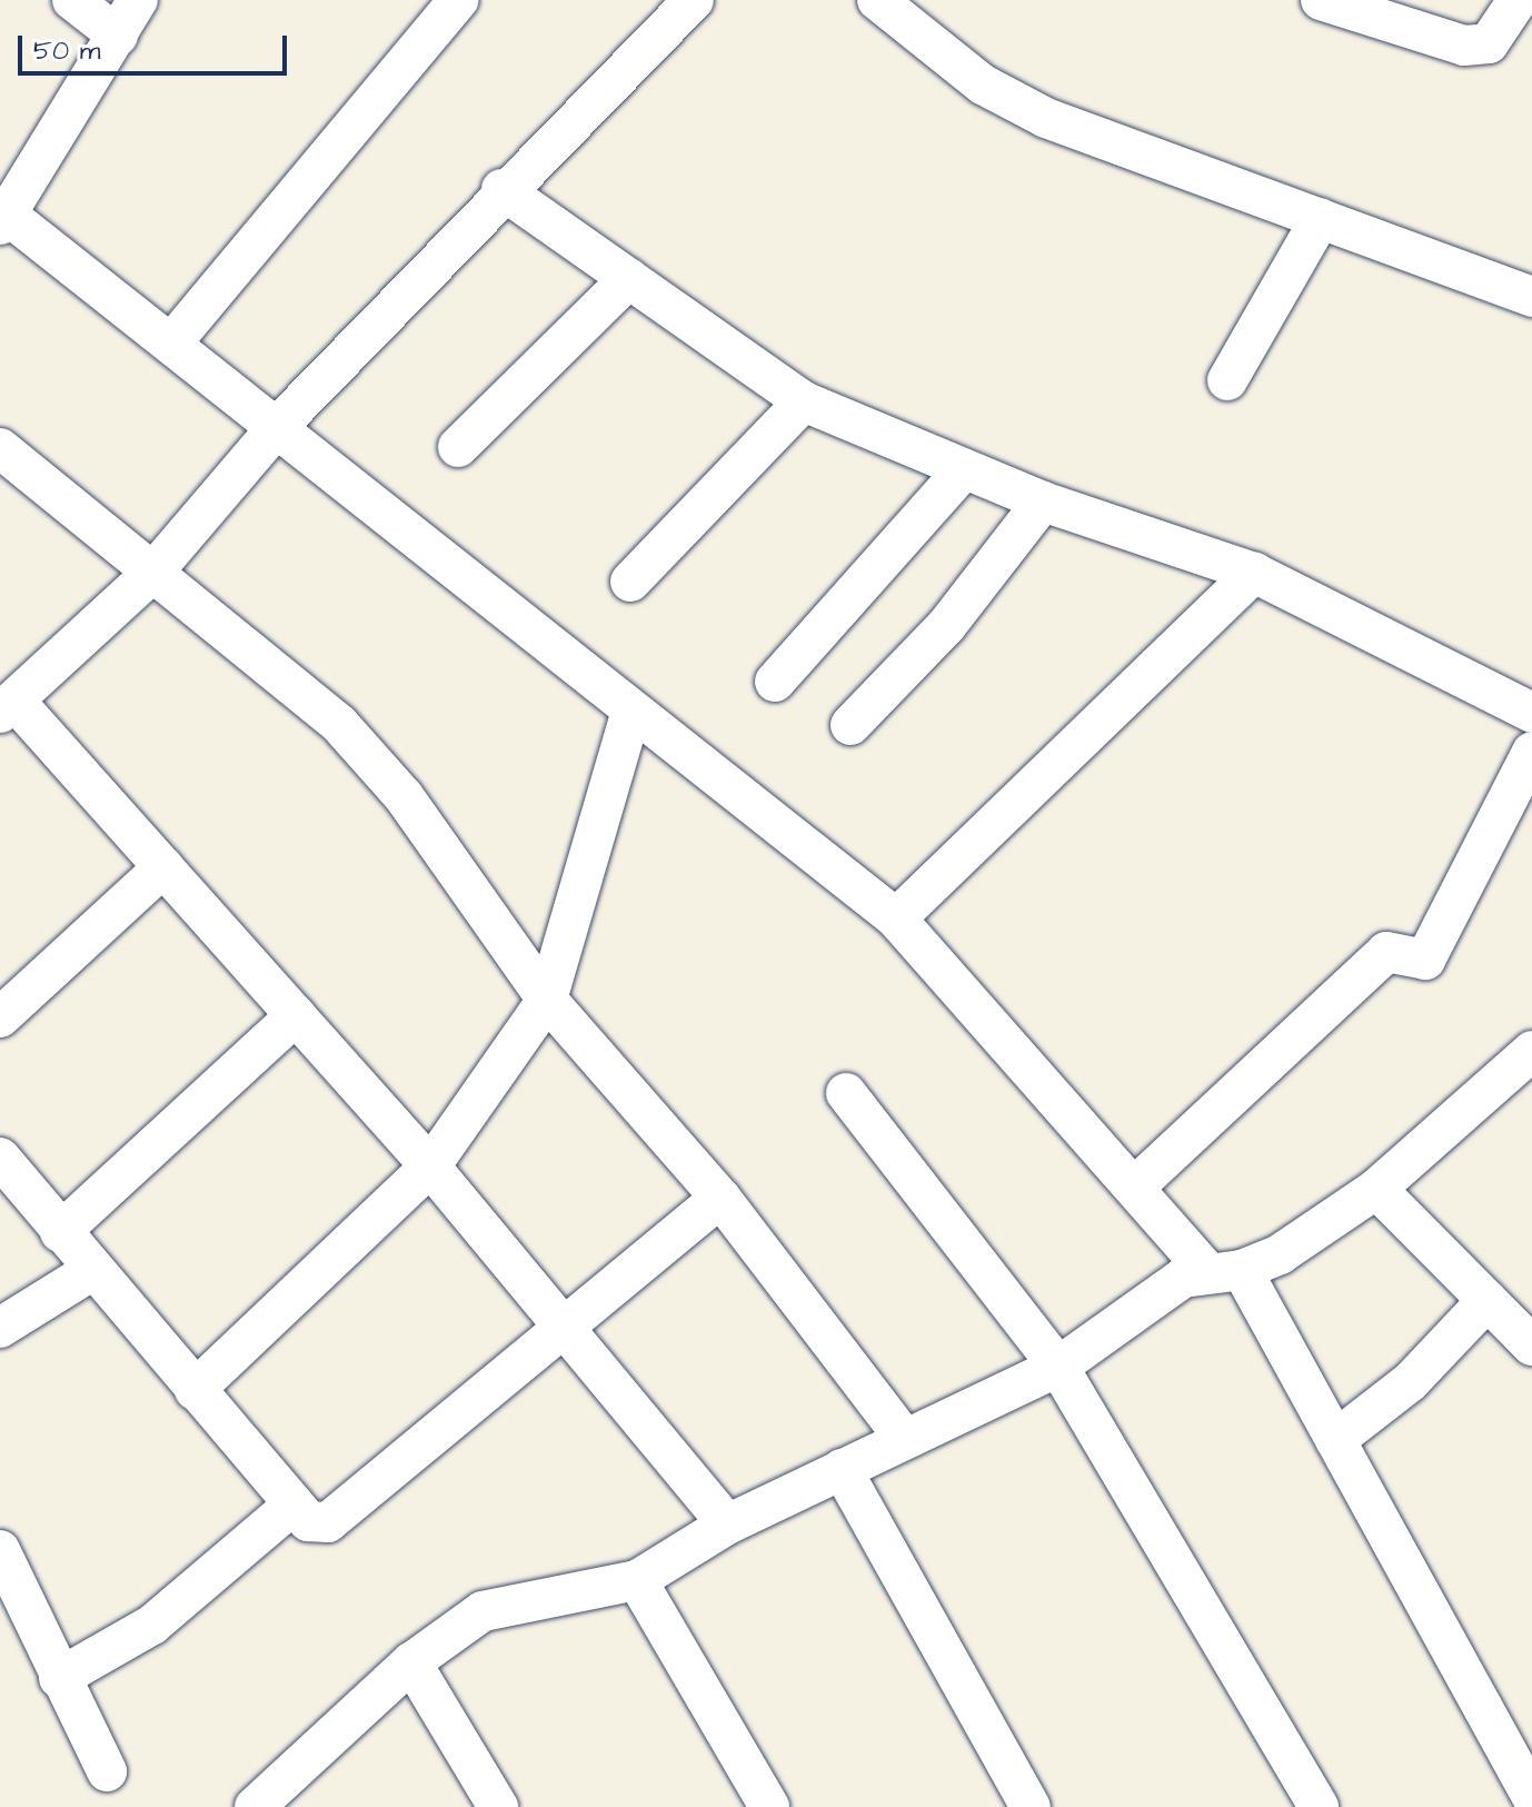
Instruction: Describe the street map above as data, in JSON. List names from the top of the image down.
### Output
{
  "scale_bar": "50 m"
}
